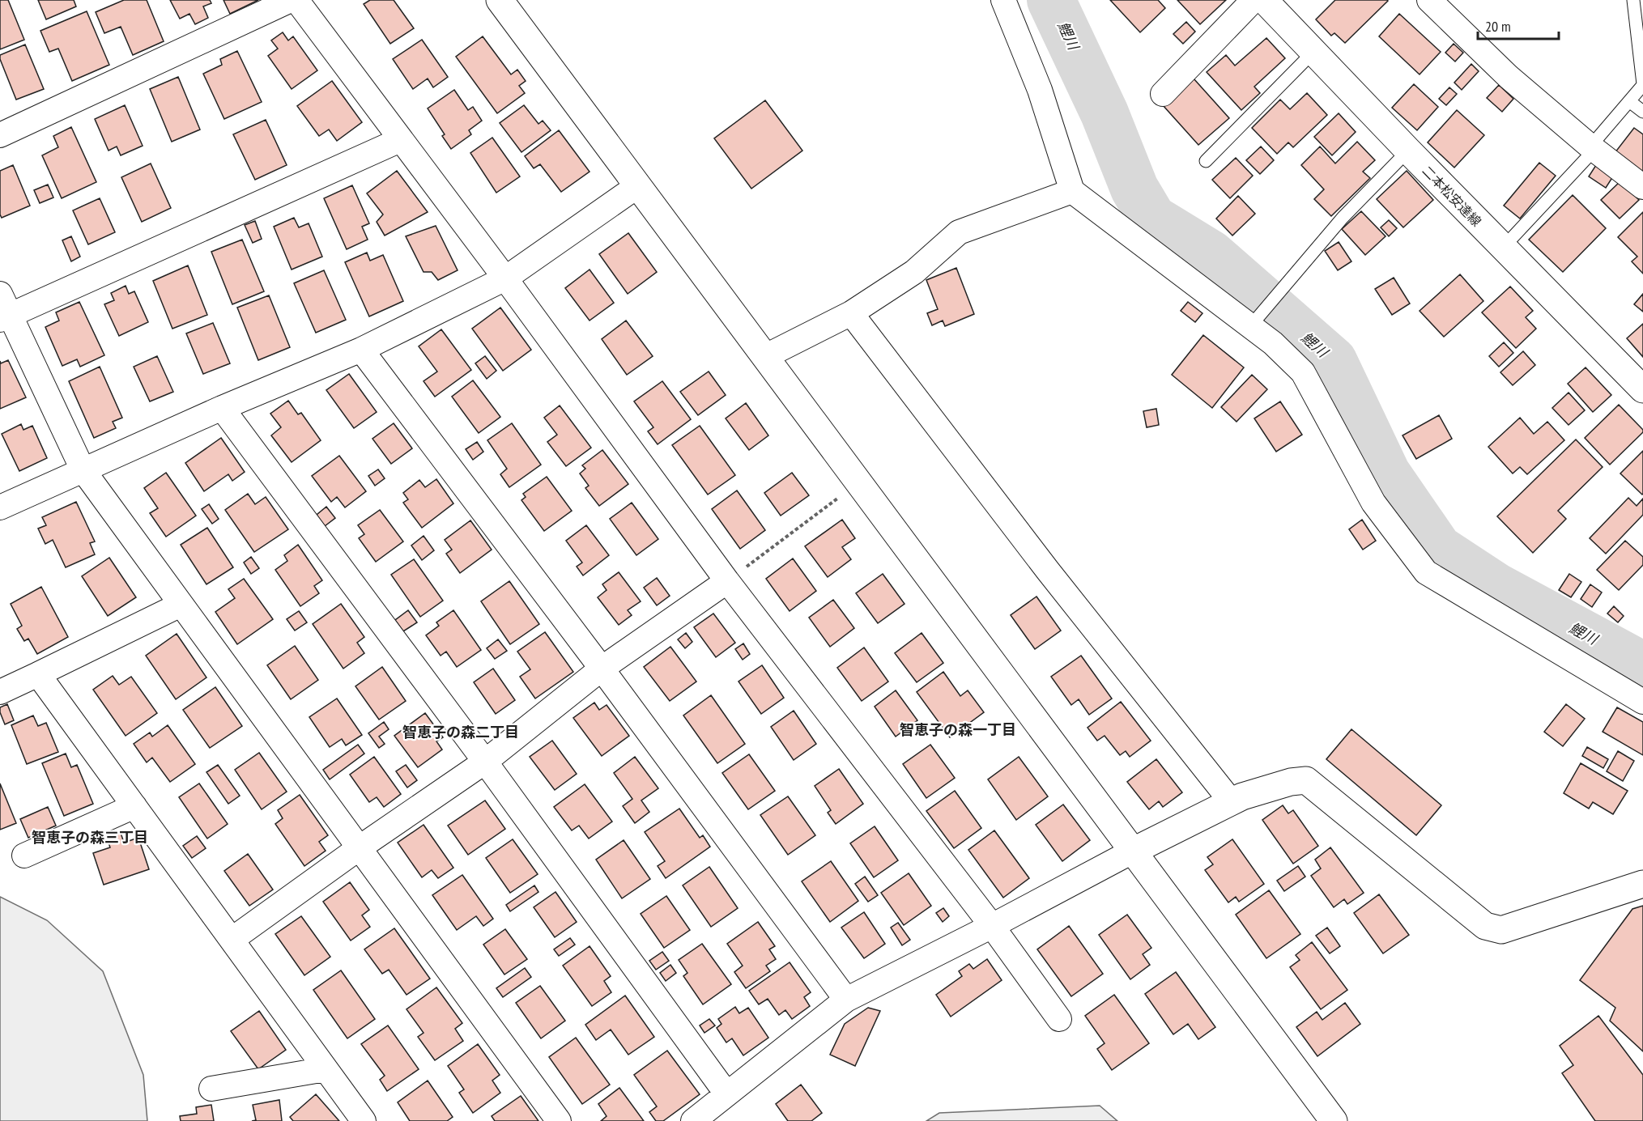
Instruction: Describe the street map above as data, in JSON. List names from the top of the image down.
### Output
{
  "streets": {
    "street": ["二本松安達線"]
  },
  "districts": ["智恵子の森一丁目", "智恵子の森二丁目", "智恵子の森三丁目"],
  "water": ["鯉川"],
  "scale_bar": "20 m"
}
